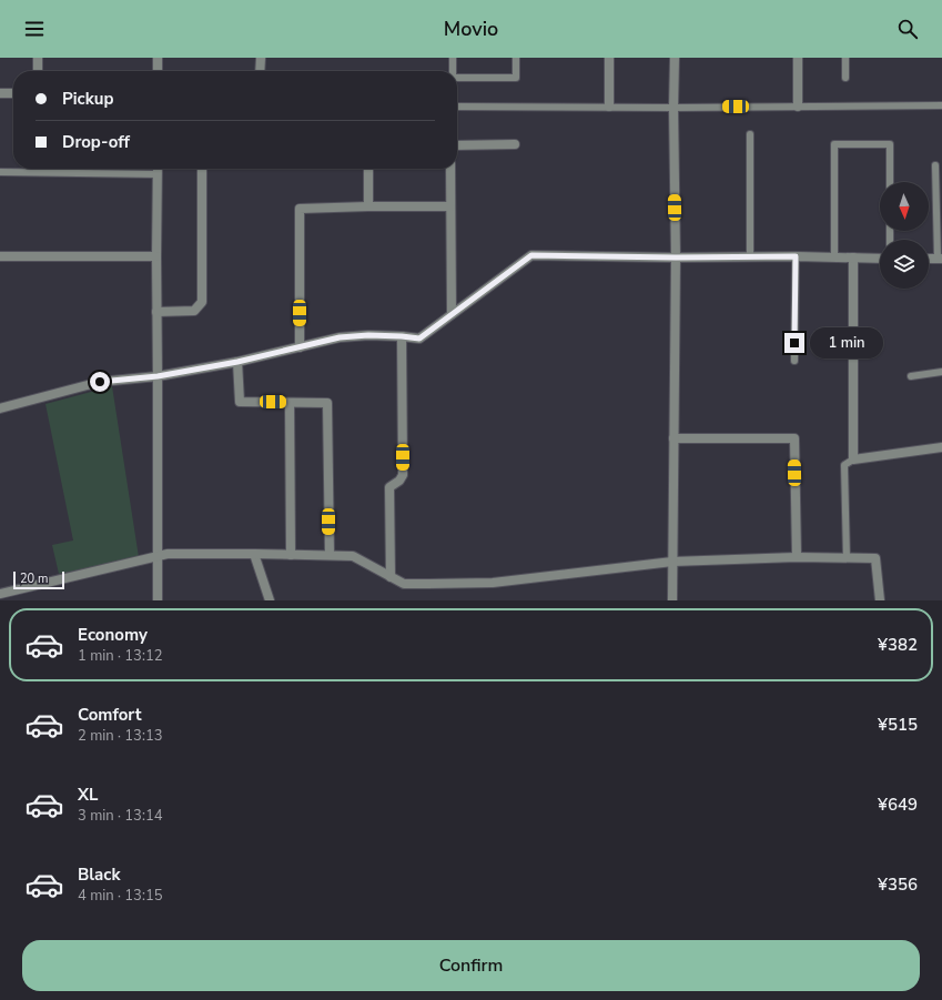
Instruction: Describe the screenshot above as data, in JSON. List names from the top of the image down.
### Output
{
  "scale_bar": "20 m",
  "north": "bottom",
  "page": {
    "header": "Movio",
    "banner": ["Pickup", "Drop-off"],
    "bubble": "1 min",
    "scale": "20 m",
    "list": [
      {
        "name": "Economy",
        "note": "1 min · 13:12",
        "value": "¥382"
      },
      {
        "name": "Comfort",
        "note": "2 min · 13:13",
        "value": "¥515"
      },
      {
        "name": "XL",
        "note": "3 min · 13:14",
        "value": "¥649"
      },
      {
        "name": "Black",
        "note": "4 min · 13:15",
        "value": "¥356"
      }
    ],
    "buttons": "Confirm"
  }
}
